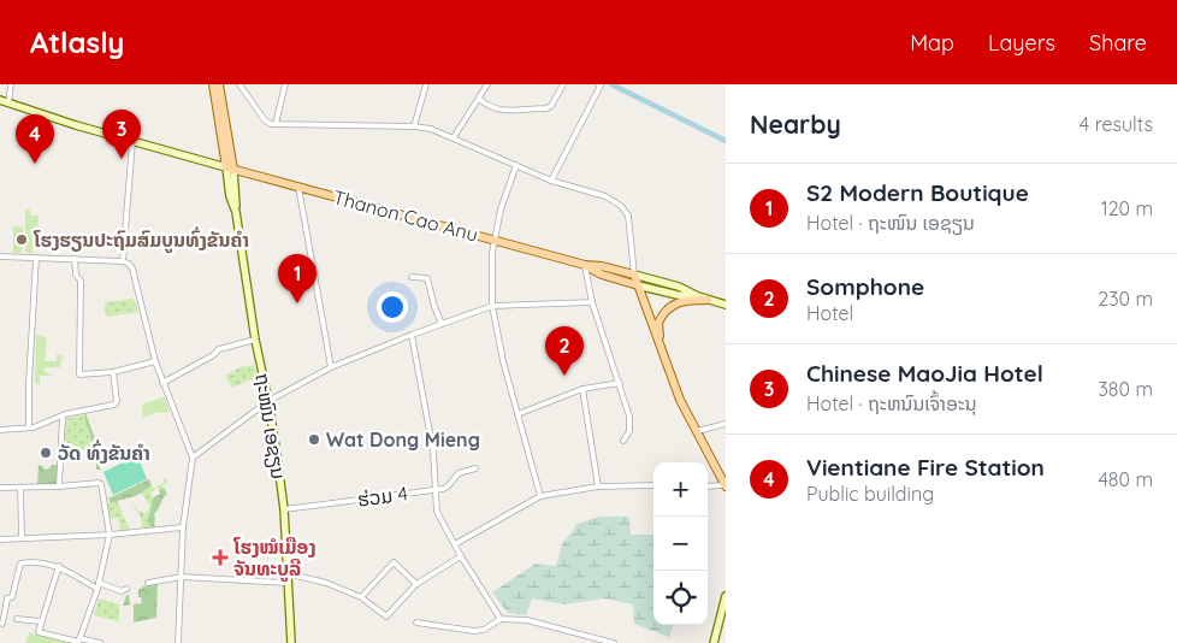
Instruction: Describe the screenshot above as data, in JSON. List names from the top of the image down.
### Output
{
  "streets": {
    "main road": ["Thanon Cao Anu", "ຖະໜົນ ເອຊຽນ"],
    "street": ["ຮ່ວມ 4"]
  },
  "crossings": [
    ["Thanon Cao Anu", "ຖະໜົນ ເອຊຽນ"],
    ["ຖະໜົນ ເອຊຽນ", "ຮ່ວມ 4"]
  ],
  "places": {
    "other": ["ໂຮງຮຽນປະຖົມສົມບູນທົ່ງຂັນຄຳ", "Wat Dong Mieng", "ວັດ ທົ່ງຂັນຄຳ"],
    "health": ["ໂຮງໝໍເມືອງ ຈັນທະບູລີ"]
  },
  "page": {
    "header": "Atlasly",
    "nav": ["Map", "Layers", "Share"],
    "heading": ["Nearby", "4 results"],
    "pins": [
      "3",
      "4",
      "1",
      "2"
    ],
    "list": [
      {
        "mark": "1",
        "name": "S2 Modern Boutique",
        "note": "Hotel · ຖະໜົນ ເອຊຽນ",
        "value": "120 m"
      },
      {
        "mark": "2",
        "name": "Somphone",
        "note": "Hotel",
        "value": "230 m"
      },
      {
        "mark": "3",
        "name": "Chinese MaoJia Hotel",
        "note": "Hotel · ຖະຫນົນເຈົ້າອະນຸ",
        "value": "380 m"
      },
      {
        "mark": "4",
        "name": "Vientiane Fire Station",
        "note": "Public building",
        "value": "480 m"
      }
    ],
    "map_buttons": ["+", "−"]
  }
}
